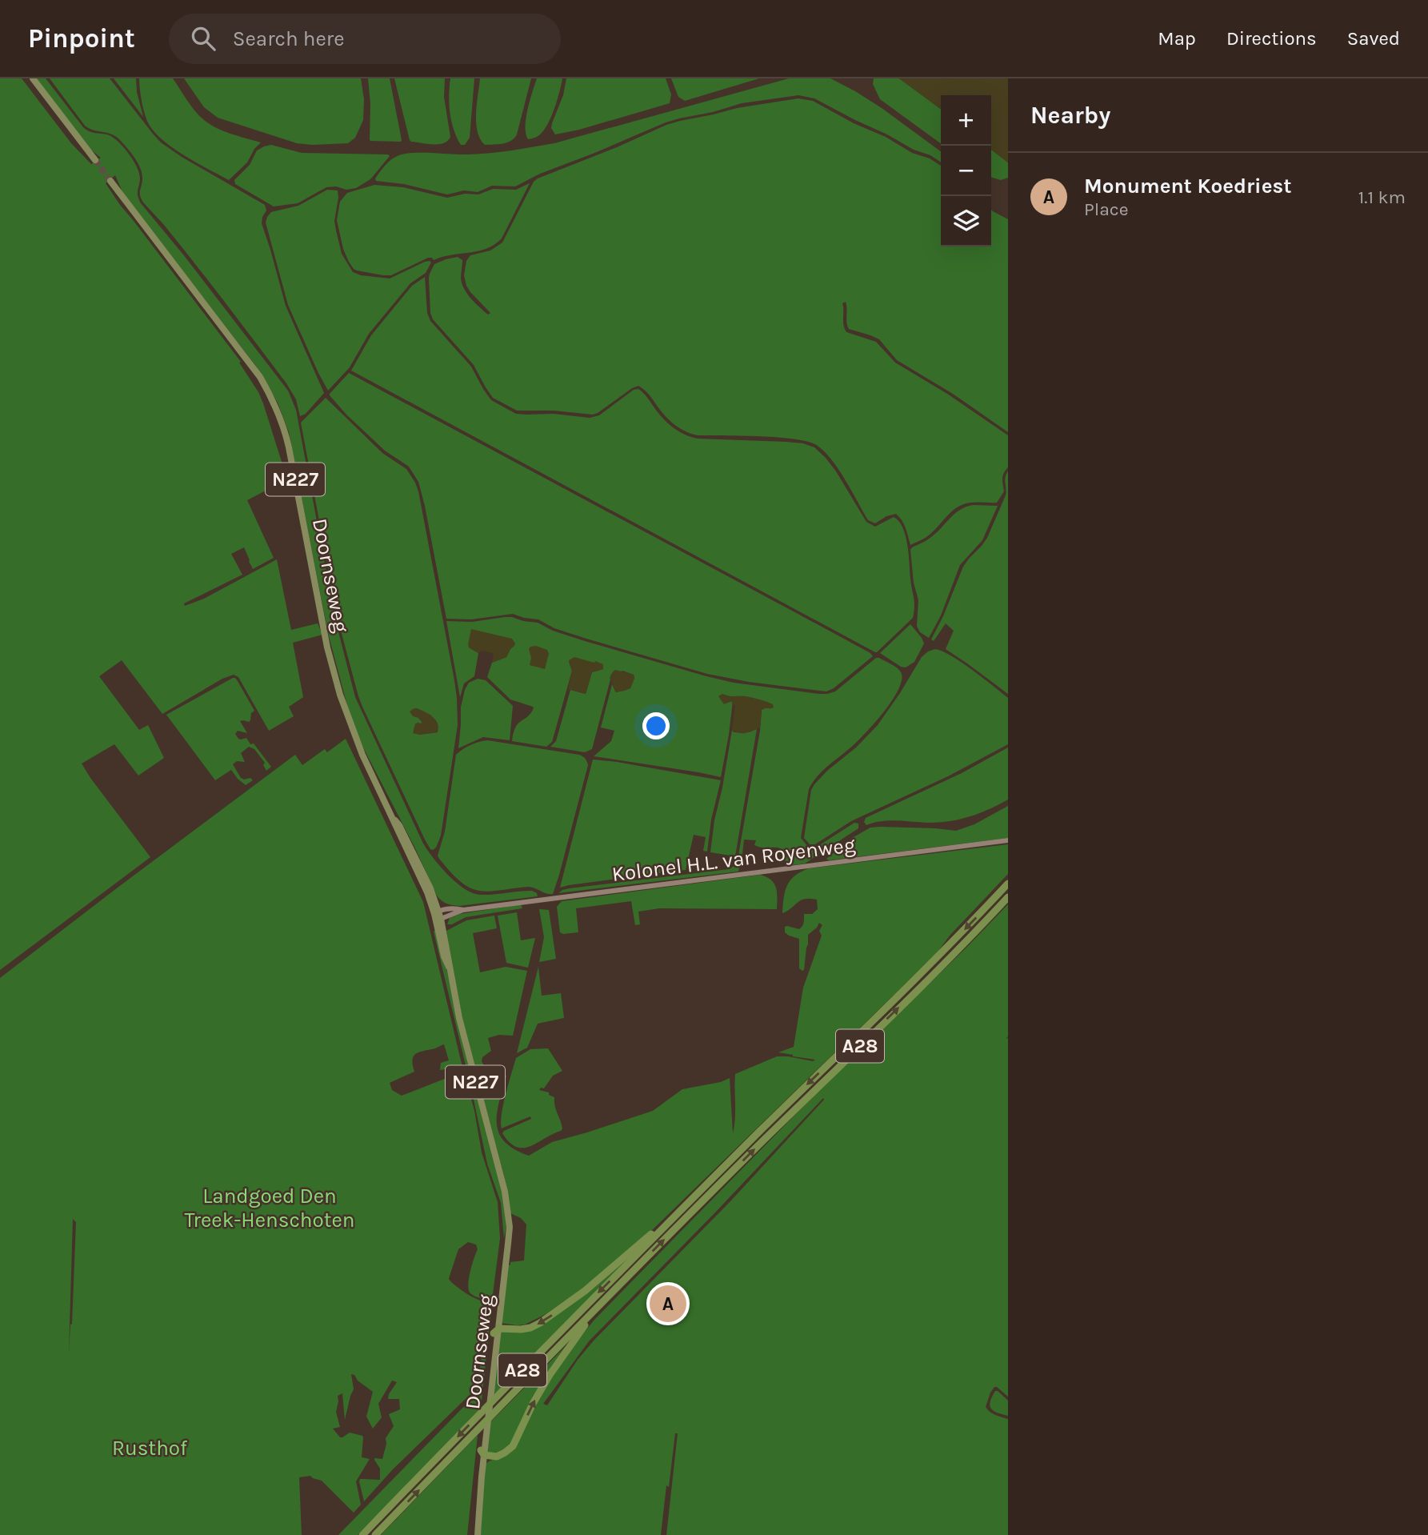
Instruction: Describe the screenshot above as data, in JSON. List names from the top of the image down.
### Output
{
  "streets": {
    "highway": ["A28"],
    "main road": ["N227", "Doornseweg"],
    "street": ["Kolonel H.L. van Royenweg"]
  },
  "crossings": [
    ["Doornseweg", "Kolonel H.L. van Royenweg"],
    ["Doornseweg", "A28"]
  ],
  "parks": ["Landgoed Den Treek-Henschoten", "Rusthof"],
  "page": {
    "header": "Pinpoint",
    "search": "Search here",
    "nav": ["Map", "Directions", "Saved"],
    "heading": "Nearby",
    "map_buttons": ["+", "−"],
    "list": [
      {
        "mark": "A",
        "name": "Monument Koedriest",
        "note": "Place",
        "value": "1.1 km"
      }
    ],
    "pins": "A"
  }
}
